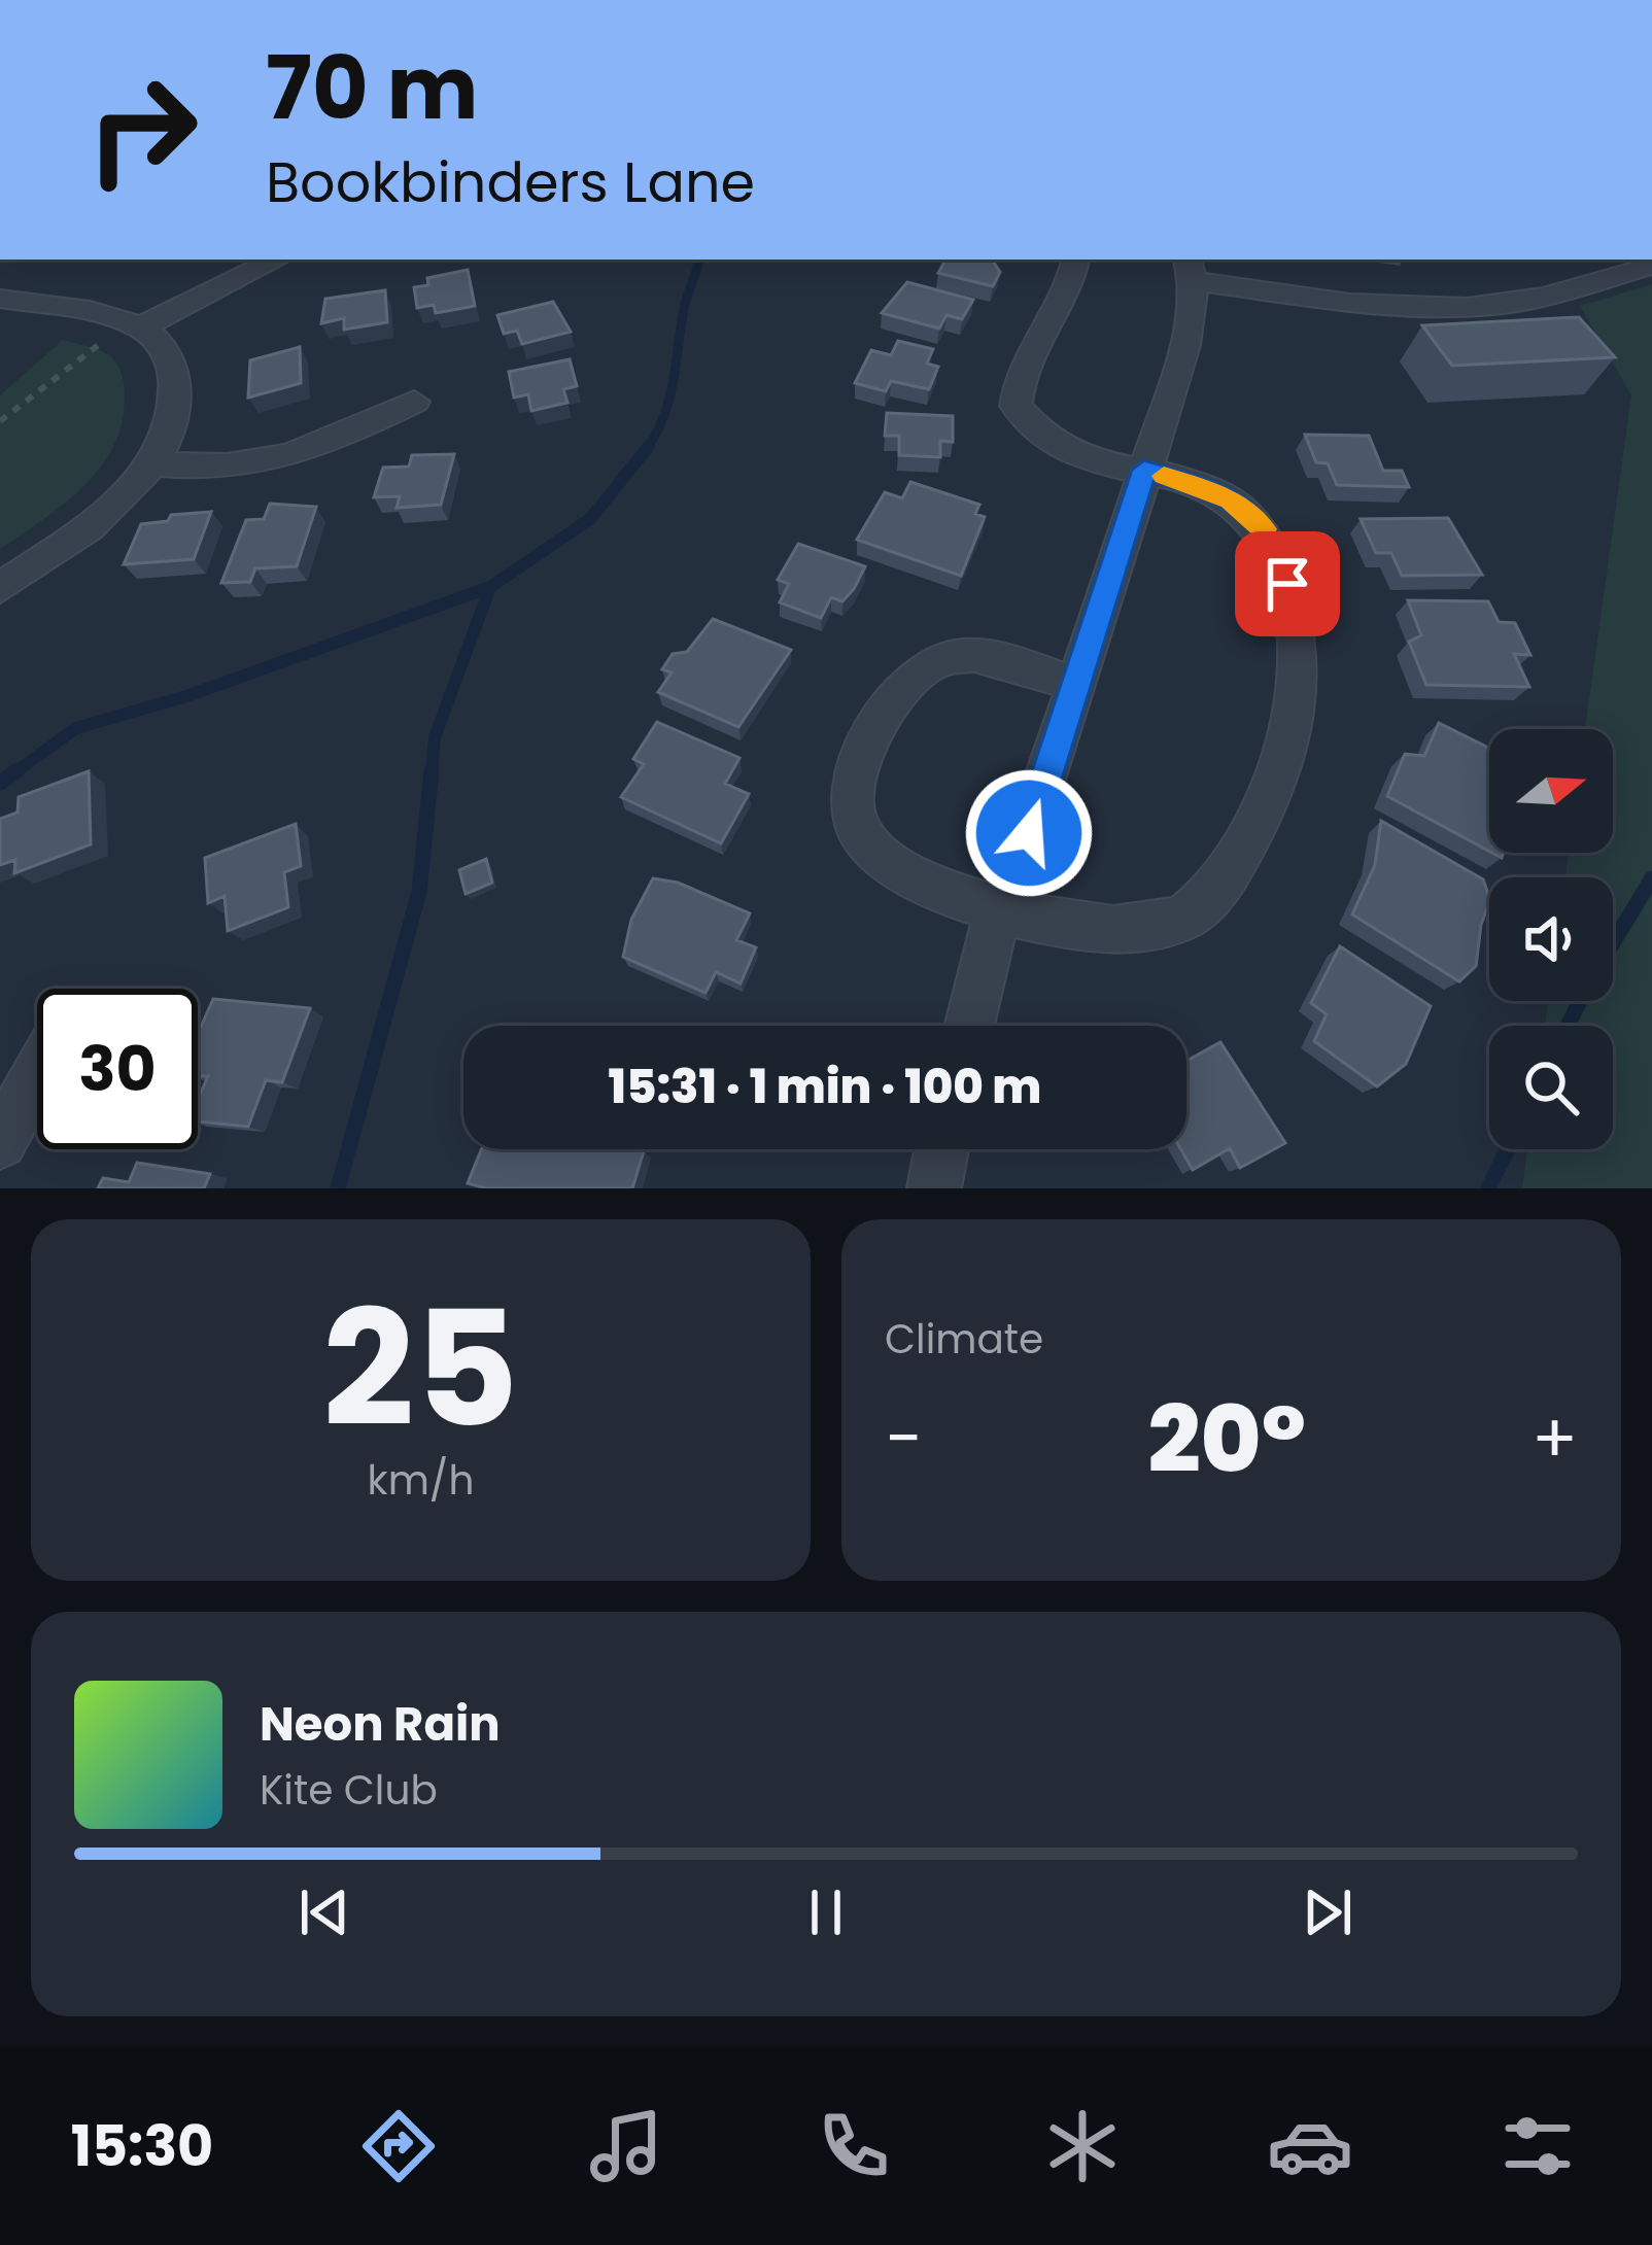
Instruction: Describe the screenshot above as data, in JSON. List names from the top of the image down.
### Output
{
  "north": "right",
  "page": {
    "turn": ["70 m", "Bookbinders Lane"],
    "limit": "30",
    "trip": "15:31 · 1 min · 100 m",
    "tile": [
      ["25", "km/h"],
      "Climate"
    ],
    "heat": ["−", "20°", "+"],
    "song": ["Neon Rain", "Kite Club"],
    "tabs": "15:30"
  }
}
